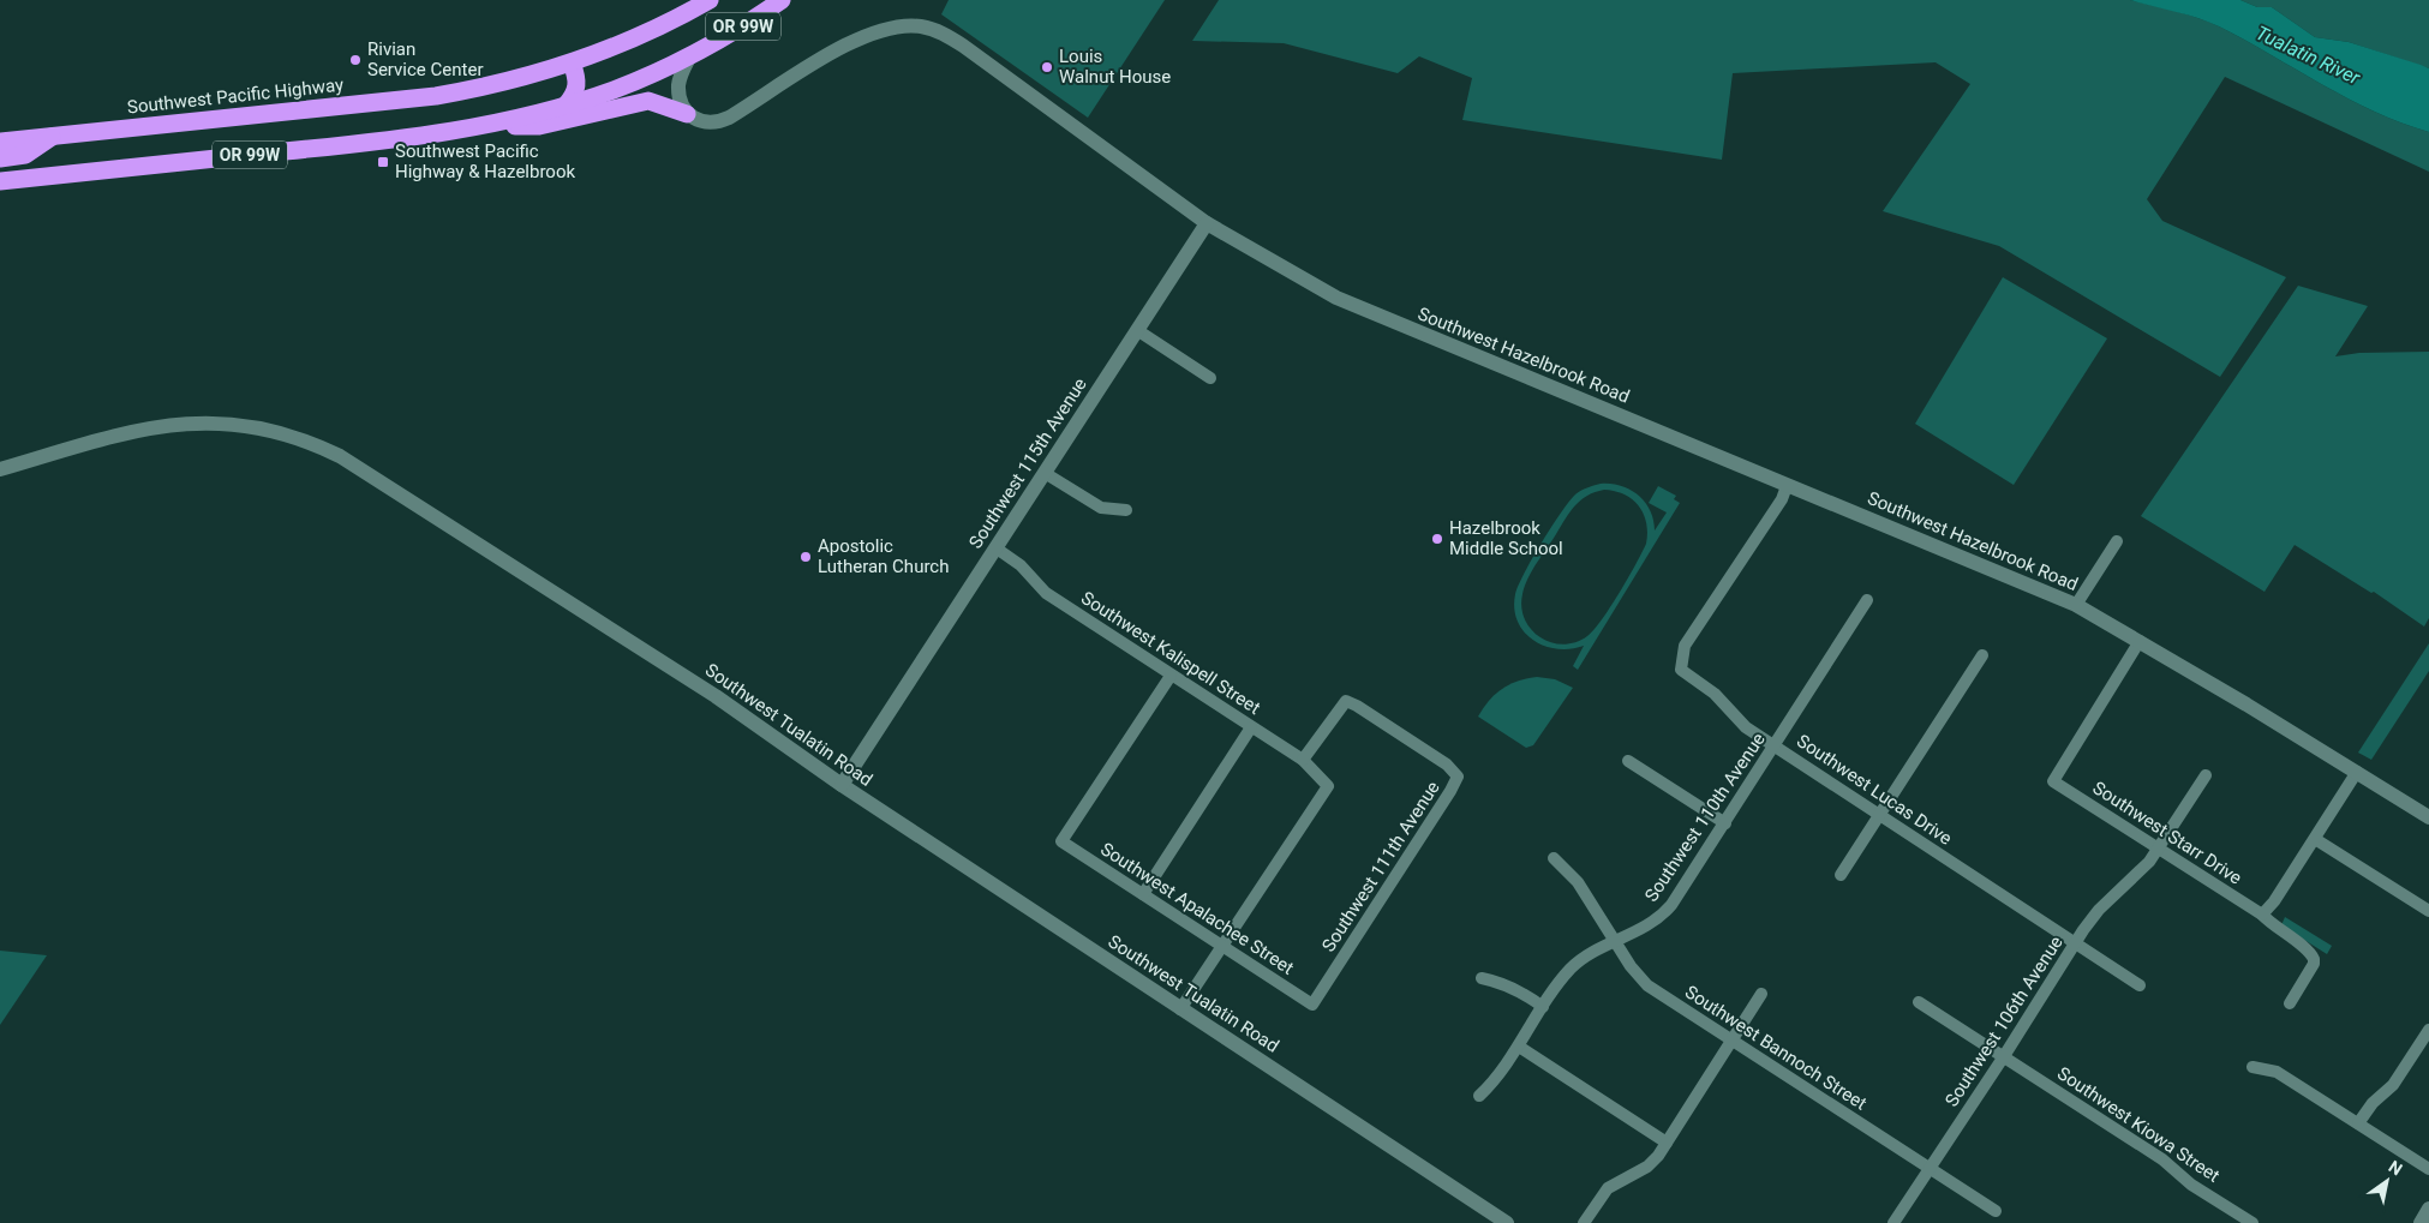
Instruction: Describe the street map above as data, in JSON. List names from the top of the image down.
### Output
{
  "streets": {
    "highway": ["OR 99W", "Southwest Pacific Highway"],
    "street": [
      "Southwest Hazelbrook Road",
      "Southwest 115th Avenue",
      "Southwest Kalispell Street",
      "Southwest Tualatin Road",
      "Southwest Lucas Drive",
      "Southwest 110th Avenue",
      "Southwest Starr Drive",
      "Southwest 111th Avenue",
      "Southwest Apalachee Street",
      "Southwest 106th Avenue",
      "Southwest Bannoch Street",
      "Southwest Kiowa Street"
    ]
  },
  "crossings": [
    ["Southwest Hazelbrook Road", "Southwest 115th Avenue"],
    ["Southwest Hazelbrook Road", "Southwest Lucas Drive"],
    ["Southwest Hazelbrook Road", "Southwest Starr Drive"],
    ["Southwest 115th Avenue", "Southwest Kalispell Street"],
    ["Southwest 115th Avenue", "Southwest Tualatin Road"],
    ["Southwest Kalispell Street", "Southwest 111th Avenue"],
    ["Southwest Kalispell Street", "Southwest Apalachee Street"],
    ["Southwest Lucas Drive", "Southwest 110th Avenue"],
    ["Southwest Lucas Drive", "Southwest 106th Avenue"],
    ["Southwest 110th Avenue", "Southwest Bannoch Street"],
    ["Southwest Starr Drive", "Southwest 106th Avenue"],
    ["Southwest 111th Avenue", "Southwest Apalachee Street"],
    ["Southwest 106th Avenue", "Southwest Bannoch Street"],
    ["Southwest 106th Avenue", "Southwest Kiowa Street"]
  ],
  "water": ["Tualatin River"],
  "places": {
    "other": [
      "Rivian Service Center",
      "Louis Walnut House",
      "Hazelbrook Middle School",
      "Apostolic Lutheran Church"
    ],
    "transit": ["Southwest Pacific Highway & Hazelbrook"]
  },
  "north": "top right"
}
